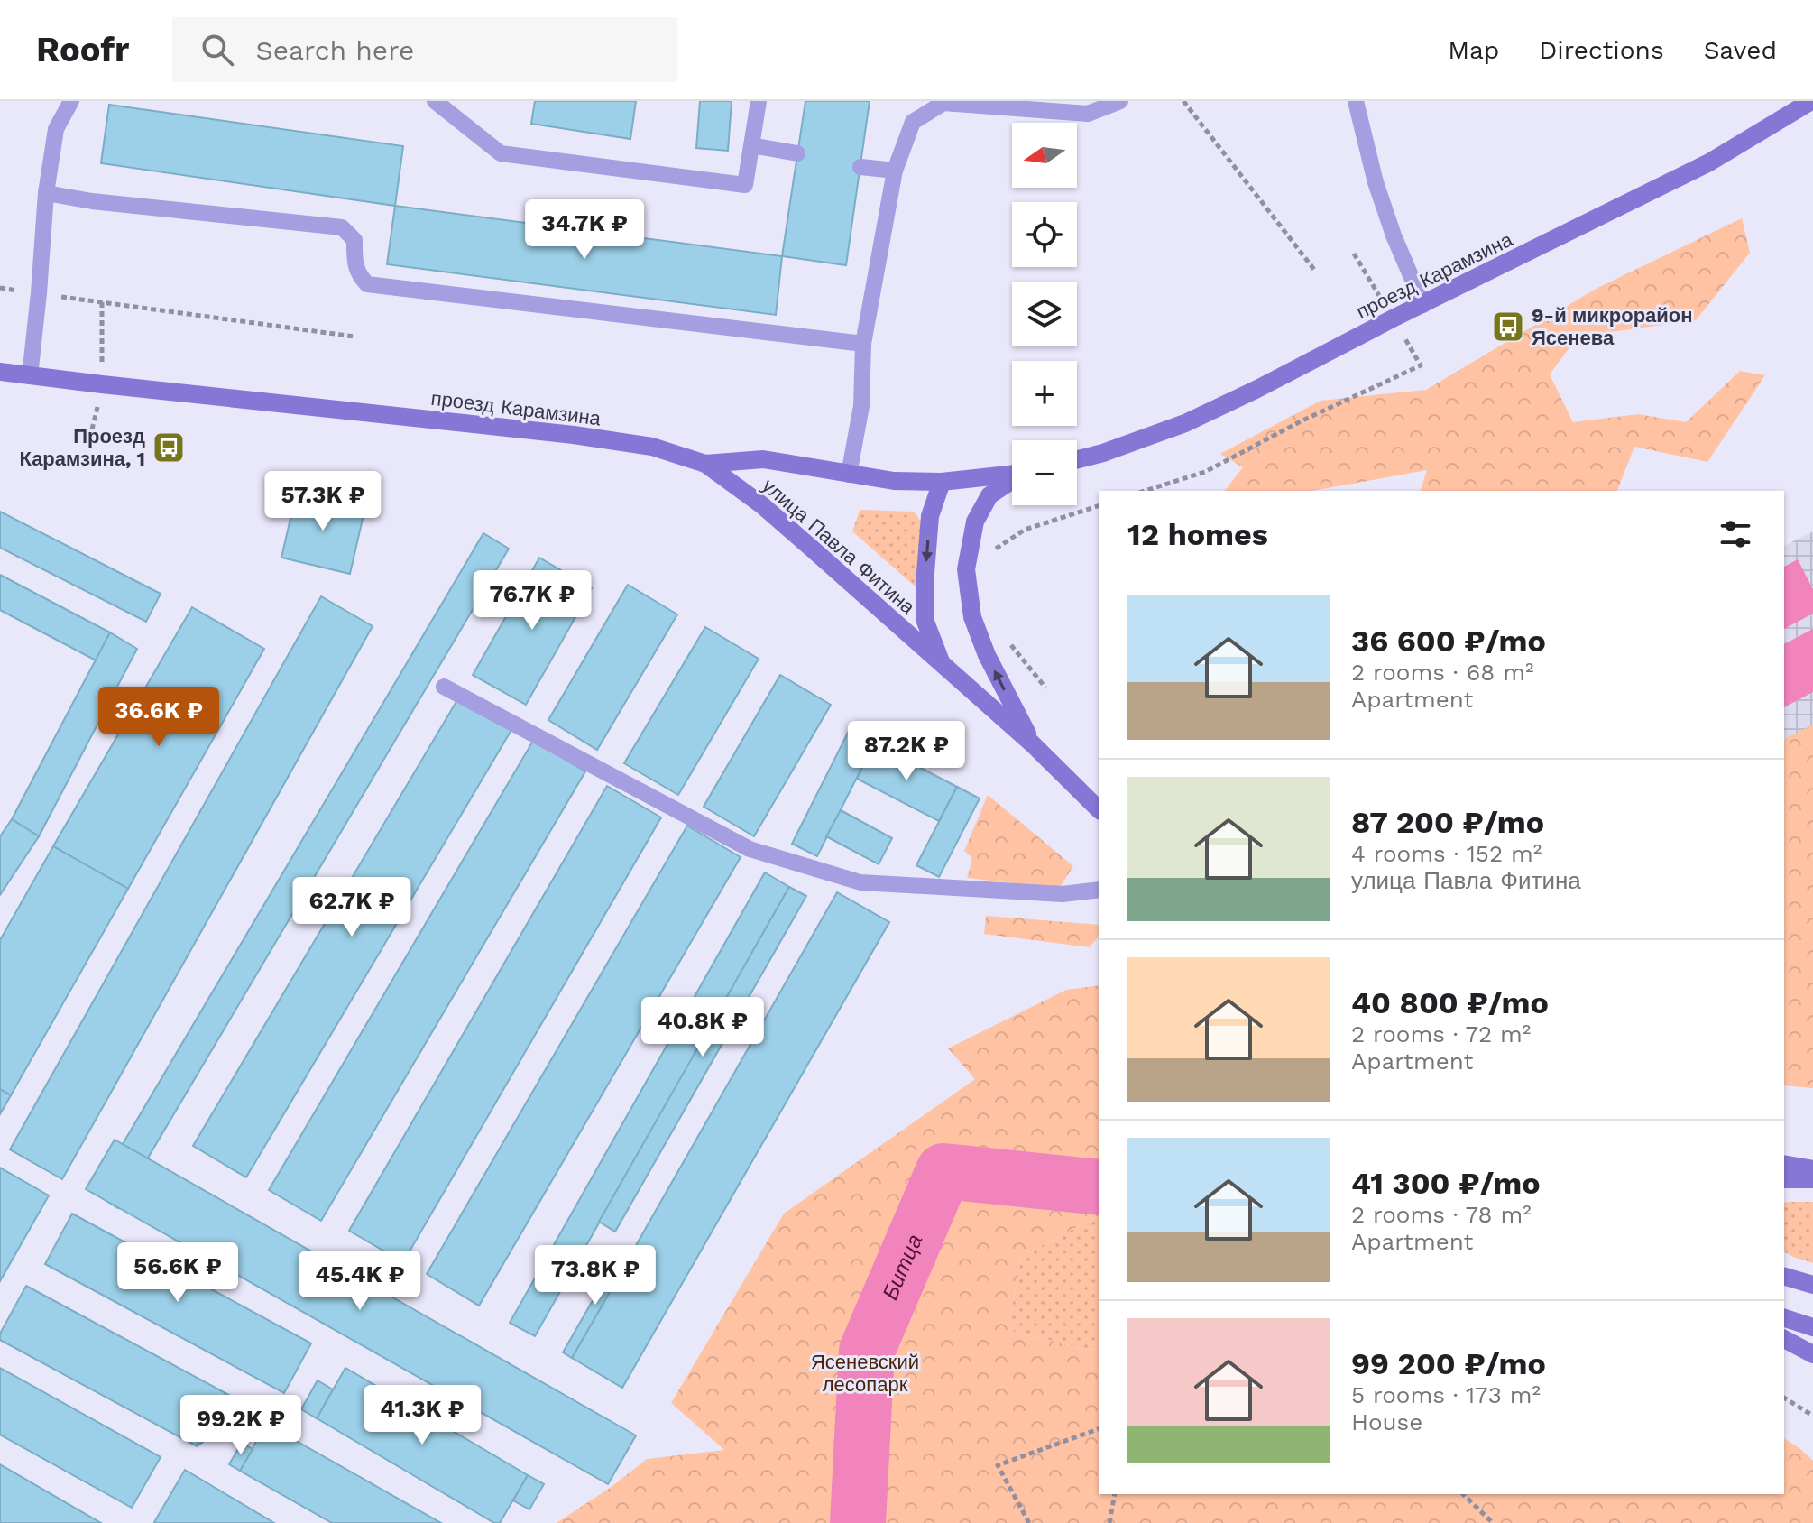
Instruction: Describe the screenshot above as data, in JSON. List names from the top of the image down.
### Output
{
  "streets": {
    "street": ["проезд Карамзина", "улица Павла Фитина"]
  },
  "crossings": [
    ["проезд Карамзина", "улица Павла Фитина"]
  ],
  "water": ["Битца"],
  "parks": ["Ясеневский лесопарк"],
  "places": {
    "bus stop": ["9-й микрорайон Ясенева", "Проезд Карамзина, 1"]
  },
  "north": "left",
  "page": {
    "header": "Roofr",
    "search": "Search here",
    "nav": ["Map", "Directions", "Saved"],
    "map_buttons": ["+", "−"],
    "price": [
      "34.7K ₽",
      "57.3K ₽",
      "76.7K ₽",
      "36.6K ₽",
      "87.2K ₽",
      "62.7K ₽",
      "40.8K ₽",
      "56.6K ₽",
      "73.8K ₽",
      "45.4K ₽",
      "41.3K ₽",
      "99.2K ₽"
    ],
    "heading": "12 homes",
    "list": [
      {
        "name": "36 600 ₽/mo",
        "note": "2 rooms · 68 m² · Apartment"
      },
      {
        "name": "87 200 ₽/mo",
        "note": "4 rooms · 152 m² · улица Павла Фитина"
      },
      {
        "name": "40 800 ₽/mo",
        "note": "2 rooms · 72 m² · Apartment"
      },
      {
        "name": "41 300 ₽/mo",
        "note": "2 rooms · 78 m² · Apartment"
      },
      {
        "name": "99 200 ₽/mo",
        "note": "5 rooms · 173 m² · House"
      }
    ]
  }
}
